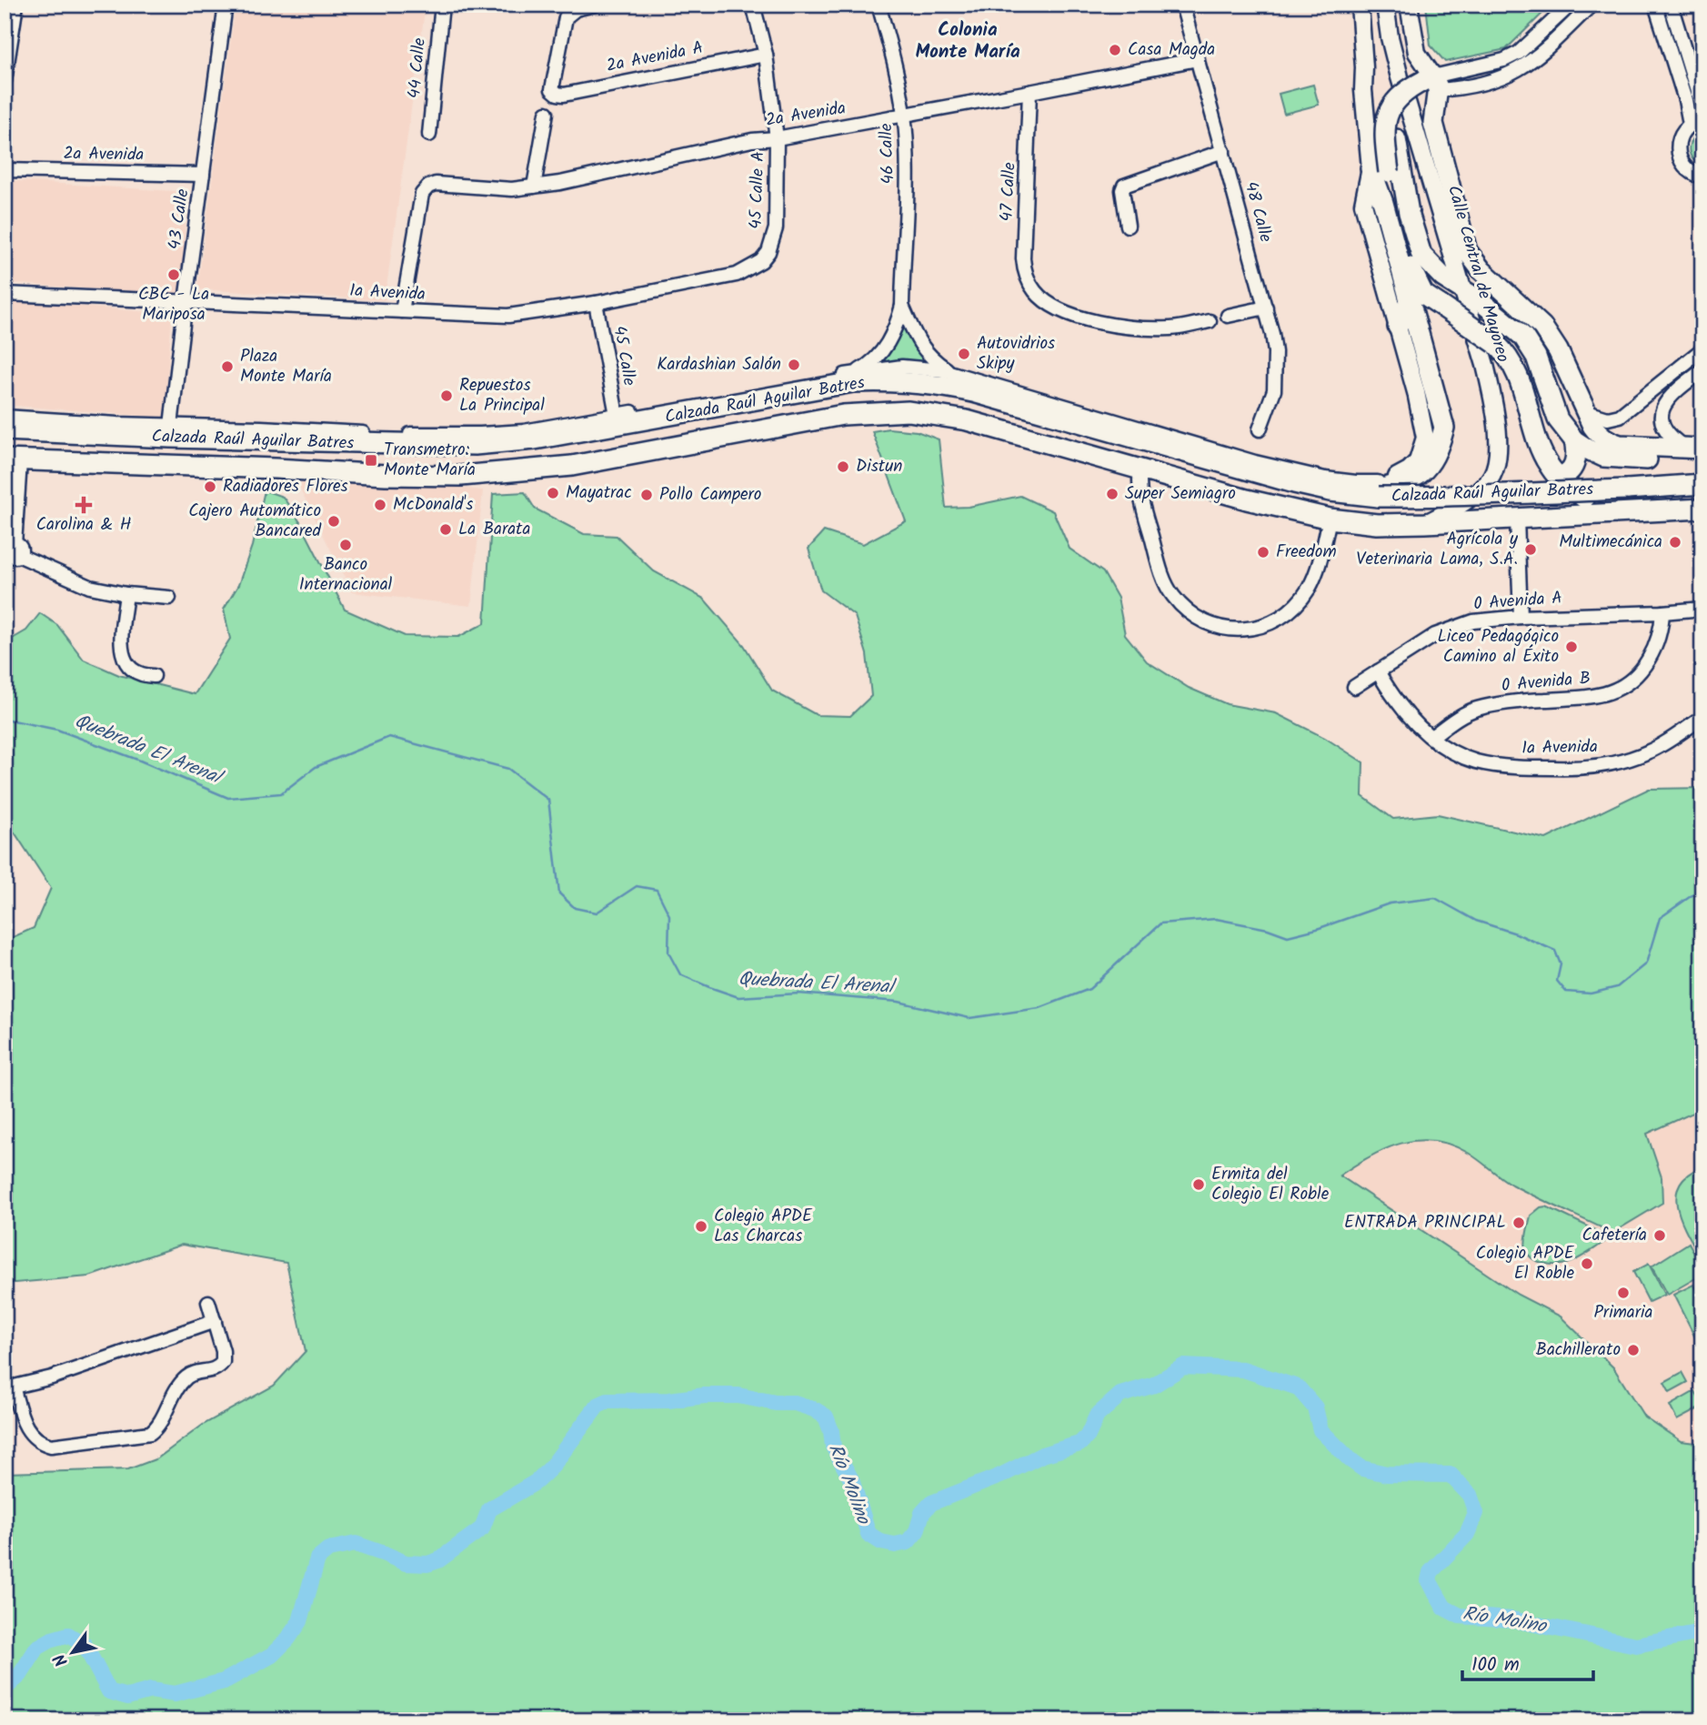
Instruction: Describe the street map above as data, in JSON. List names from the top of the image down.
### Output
{
  "streets": {
    "highway": ["Calzada Raúl Aguilar Batres"],
    "main road": ["Calle Central de Mayoreo"],
    "street": [
      "2a Avenida A",
      "44 Calle",
      "2a Avenida",
      "46 Calle",
      "45 Calle A",
      "47 Calle",
      "48 Calle",
      "43 Calle",
      "1a Avenida",
      "45 Calle",
      "0 Avenida A",
      "0 Avenida B"
    ]
  },
  "crossings": [
    ["2a Avenida A", "45 Calle A"],
    ["2a Avenida", "46 Calle"],
    ["2a Avenida", "45 Calle A"],
    ["2a Avenida", "47 Calle"],
    ["2a Avenida", "48 Calle"],
    ["2a Avenida", "43 Calle"],
    ["2a Avenida", "1a Avenida"],
    ["45 Calle A", "1a Avenida"],
    ["43 Calle", "1a Avenida"],
    ["43 Calle", "Calzada Raúl Aguilar Batres"],
    ["Calle Central de Mayoreo", "Calzada Raúl Aguilar Batres"],
    ["1a Avenida", "45 Calle"],
    ["1a Avenida", "0 Avenida A"],
    ["1a Avenida", "0 Avenida B"],
    ["0 Avenida A", "0 Avenida B"]
  ],
  "districts": ["Colonia Monte María"],
  "water": ["Quebrada El Arenal", "Río Molino"],
  "places": {
    "other": [
      "Casa Magda",
      "CBC - La Mariposa",
      "Autovidrios Skipy",
      "Kardashian Salón",
      "Plaza Monte María",
      "Repuestos La Principal",
      "Distun",
      "Radiadores Flores",
      "Mayatrac",
      "Super Semiagro",
      "Pollo Campero",
      "McDonald's",
      "Cajero Automático Bancared",
      "La Barata",
      "Multimecánica",
      "Banco Internacional",
      "Agrícola y Veterinaria Lama, S.A.",
      "Freedom",
      "Liceo Pedagógico Camino al Éxito",
      "Ermita del Colegio El Roble",
      "ENTRADA PRINCIPAL",
      "Colegio APDE Las Charcas",
      "Cafetería",
      "Colegio APDE El Roble",
      "Primaria",
      "Bachillerato"
    ],
    "transit": ["Transmetro: Monte María"],
    "health": ["Carolina & H"]
  },
  "scale_bar": "100 m",
  "north": "bottom left"
}
